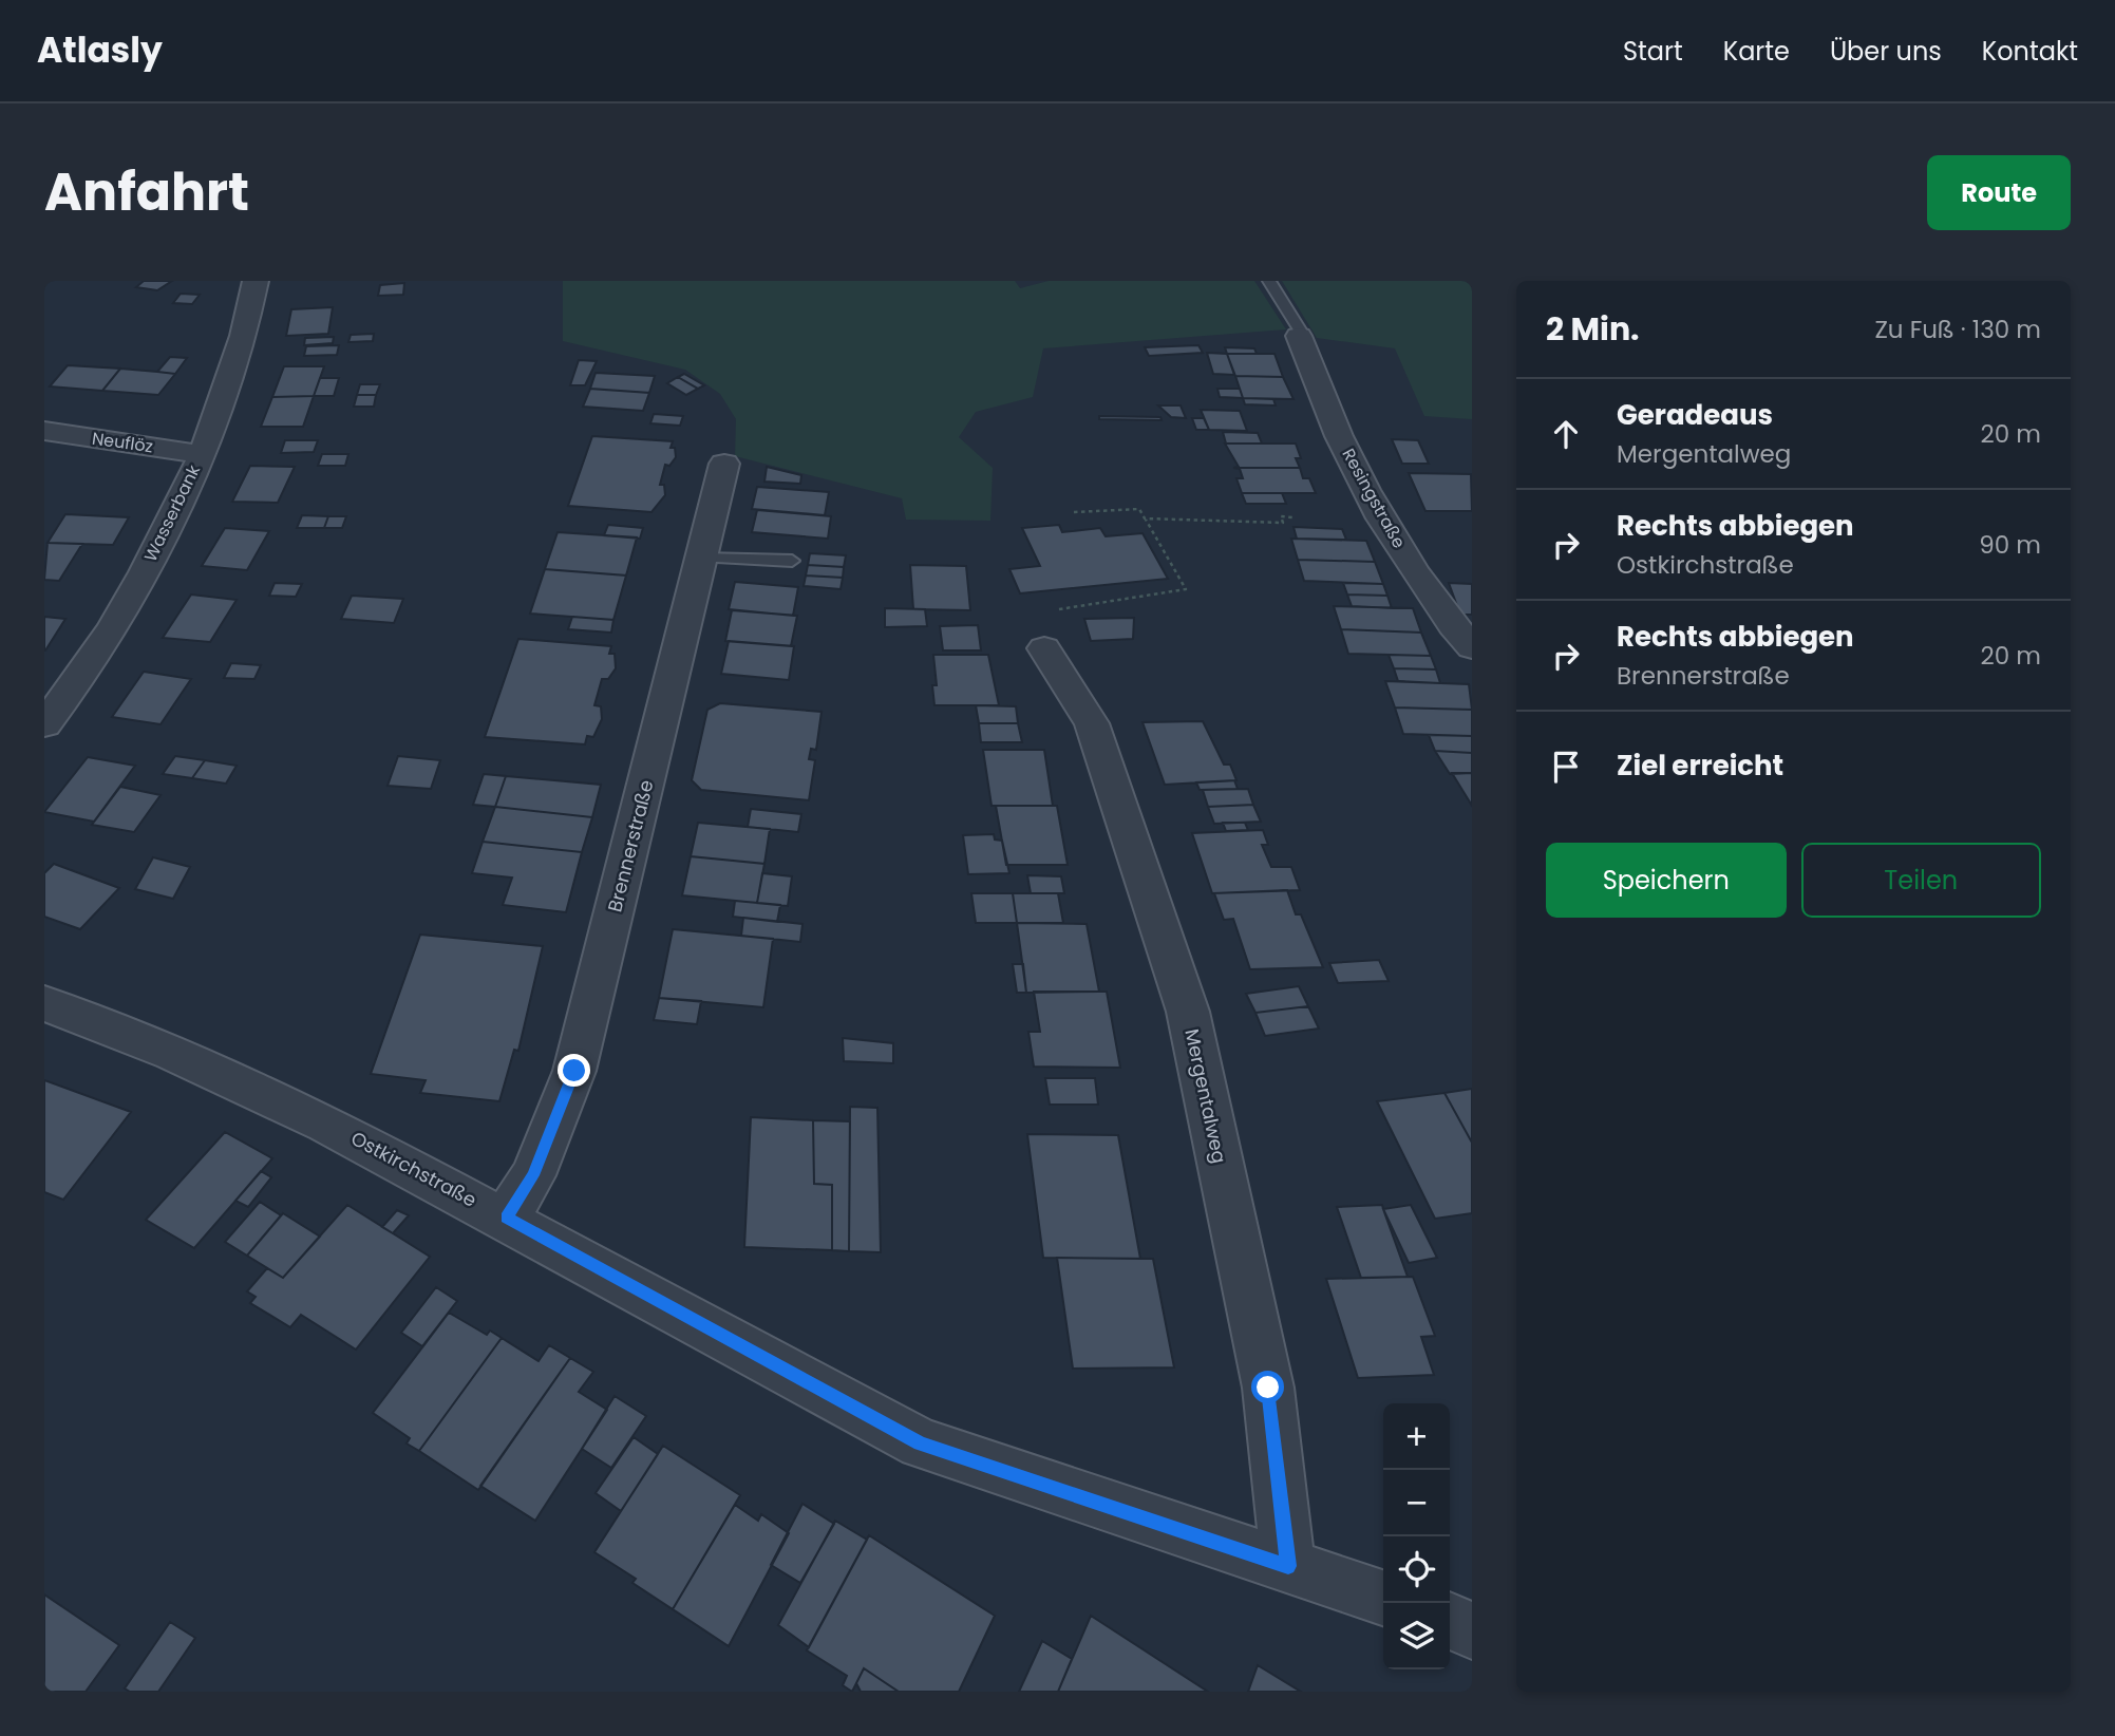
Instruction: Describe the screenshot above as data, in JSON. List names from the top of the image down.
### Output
{
  "streets": {
    "street": [
      "Neuflöz",
      "Resingstraße",
      "Wasserbank",
      "Brennerstraße",
      "Mergentalweg",
      "Ostkirchstraße"
    ]
  },
  "crossings": [
    ["Neuflöz", "Wasserbank"],
    ["Brennerstraße", "Ostkirchstraße"],
    ["Mergentalweg", "Ostkirchstraße"]
  ],
  "page": {
    "header": "Atlasly",
    "nav": [
      "Start",
      "Karte",
      "Über uns",
      "Kontakt"
    ],
    "title": "Anfahrt",
    "buttons": [
      "Route",
      ["Speichern", "Teilen"]
    ],
    "heading": ["2 Min.", "Zu Fuß · 130 m"],
    "list": [
      ["Geradeaus", "Mergentalweg", "20 m"],
      ["Rechts abbiegen", "Ostkirchstraße", "90 m"],
      ["Rechts abbiegen", "Brennerstraße", "20 m"],
      "Ziel erreicht"
    ],
    "map_buttons": ["+", "−"]
  }
}
